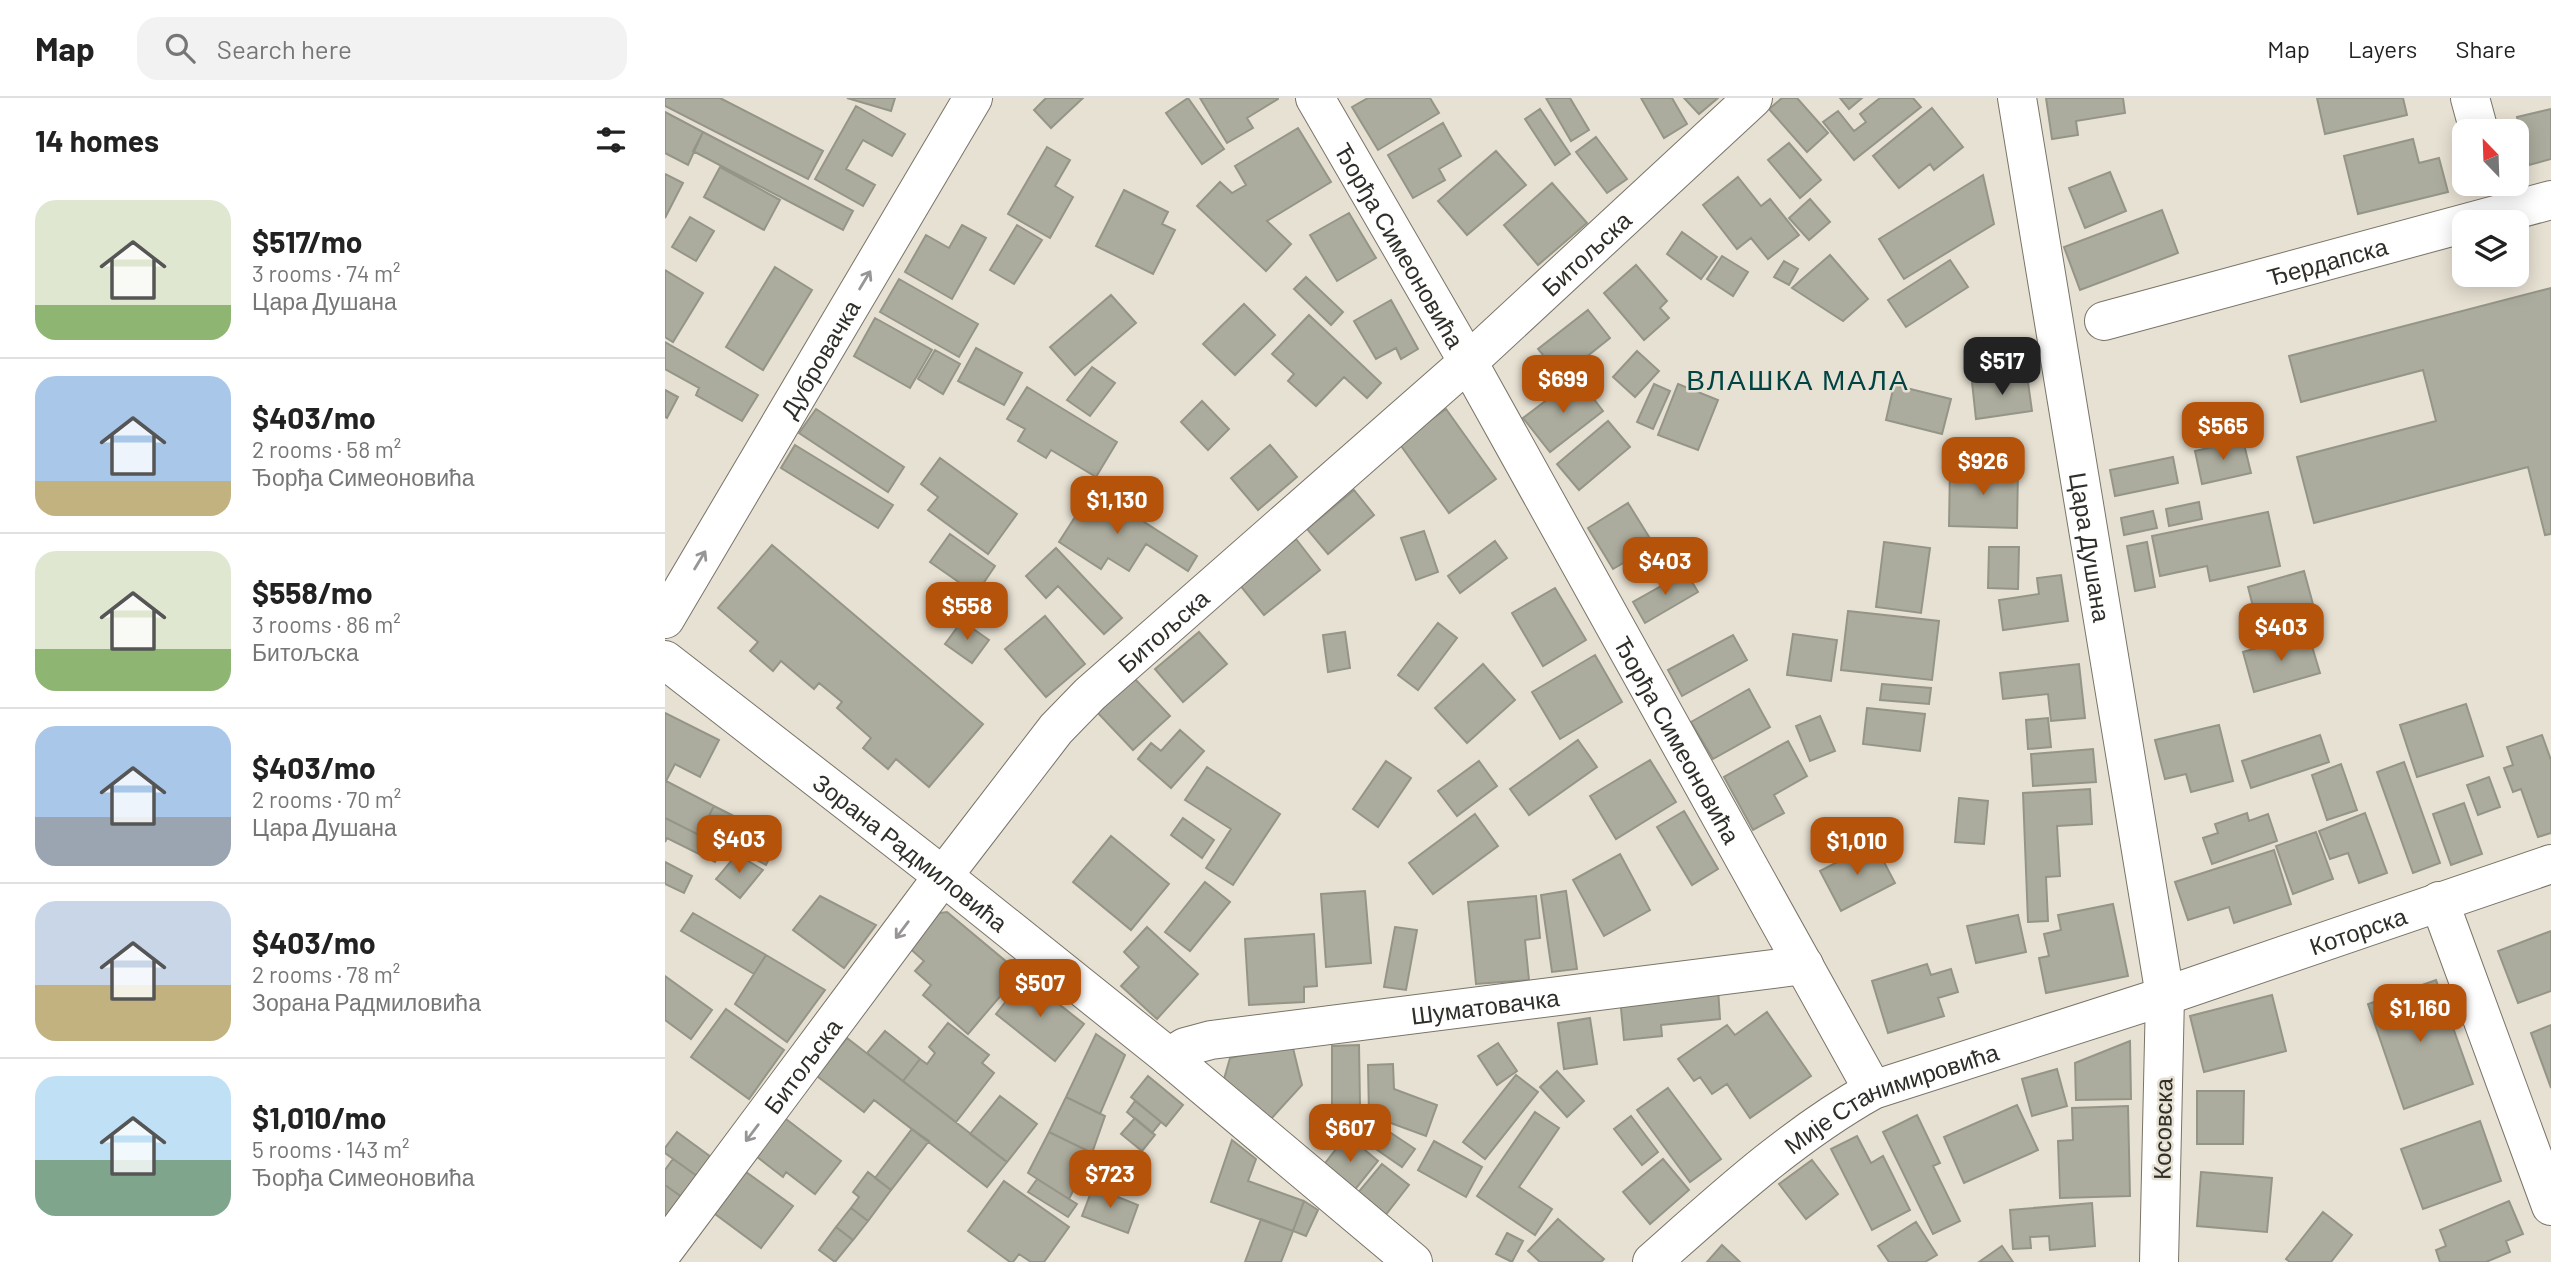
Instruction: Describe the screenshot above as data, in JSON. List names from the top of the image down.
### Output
{
  "streets": {
    "street": [
      "Ђорђа Симеоновића",
      "Битољска",
      "Ђердапска",
      "Дубровачка",
      "Цара Душана",
      "Зорана Радмиловића",
      "Которска",
      "Шуматовачка",
      "Мије Станимировића",
      "Косовска"
    ]
  },
  "crossings": [
    ["Ђорђа Симеоновића", "Битољска"],
    ["Ђорђа Симеоновића", "Шуматовачка"],
    ["Ђорђа Симеоновића", "Мије Станимировића"],
    ["Битољска", "Зорана Радмиловића"],
    ["Цара Душана", "Которска"],
    ["Цара Душана", "Мије Станимировића"],
    ["Цара Душана", "Косовска"],
    ["Зорана Радмиловића", "Шуматовачка"],
    ["Которска", "Мије Станимировића"],
    ["Которска", "Косовска"],
    ["Мије Станимировића", "Косовска"]
  ],
  "one_way": ["Дубровачка"],
  "districts": ["ВЛАШКА МАЛА"],
  "north": "top left",
  "page": {
    "header": "Map",
    "search": "Search here",
    "nav": ["Map", "Layers", "Share"],
    "heading": "14 homes",
    "list": [
      {
        "name": "$517/mo",
        "note": "3 rooms · 74 m² · Цара Душана"
      },
      {
        "name": "$403/mo",
        "note": "2 rooms · 58 m² · Ђорђа Симеоновића"
      },
      {
        "name": "$558/mo",
        "note": "3 rooms · 86 m² · Битољска"
      },
      {
        "name": "$403/mo",
        "note": "2 rooms · 70 m² · Цара Душана"
      },
      {
        "name": "$403/mo",
        "note": "2 rooms · 78 m² · Зорана Радмиловића"
      },
      {
        "name": "$1,010/mo",
        "note": "5 rooms · 143 m² · Ђорђа Симеоновића"
      }
    ],
    "price": [
      "$517",
      "$699",
      "$565",
      "$926",
      "$1,130",
      "$403",
      "$558",
      "$403",
      "$403",
      "$1,010",
      "$507",
      "$1,160",
      "$607",
      "$723"
    ]
  }
}
